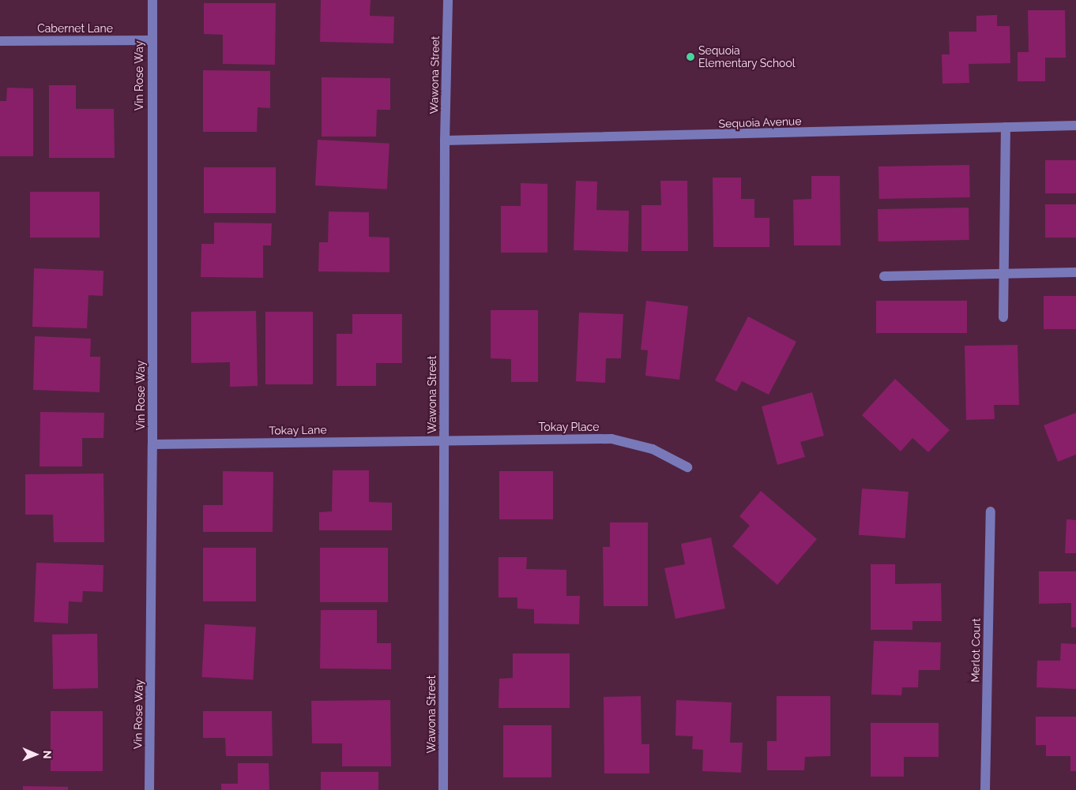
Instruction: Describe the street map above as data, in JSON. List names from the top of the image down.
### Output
{
  "streets": {
    "street": [
      "Cabernet Lane",
      "Wawona Street",
      "Vin Rose Way",
      "Sequoia Avenue",
      "Tokay Place",
      "Tokay Lane",
      "Merlot Court"
    ]
  },
  "crossings": [
    ["Cabernet Lane", "Vin Rose Way"],
    ["Wawona Street", "Sequoia Avenue"],
    ["Wawona Street", "Tokay Place"],
    ["Wawona Street", "Tokay Lane"],
    ["Vin Rose Way", "Tokay Lane"],
    ["Tokay Place", "Tokay Lane"]
  ],
  "places": ["Sequoia Elementary School"],
  "north": "right"
}
